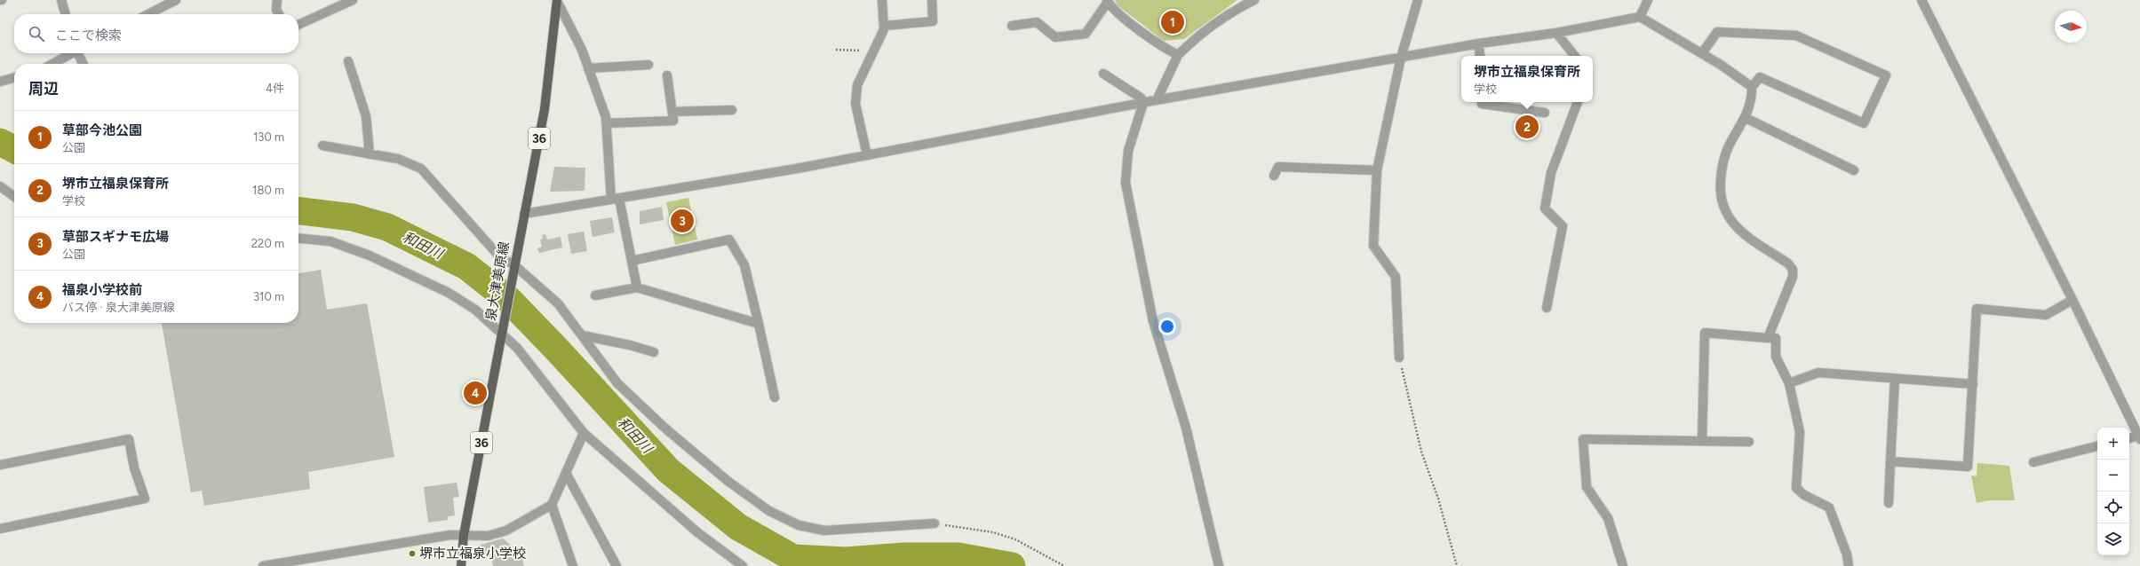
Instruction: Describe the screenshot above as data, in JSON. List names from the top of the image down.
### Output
{
  "streets": {
    "main road": ["36", "泉大津美原線"]
  },
  "water": ["和田川"],
  "places": ["堺市立福泉小学校"],
  "north": "right",
  "page": {
    "pins": [
      "1",
      "2",
      "3",
      "4"
    ],
    "search": "ここで検索",
    "popup": ["堺市立福泉保育所", "学校"],
    "heading": ["周辺", "4件"],
    "list": [
      {
        "mark": "1",
        "name": "草部今池公園",
        "note": "公園",
        "value": "130 m"
      },
      {
        "mark": "2",
        "name": "堺市立福泉保育所",
        "note": "学校",
        "value": "180 m"
      },
      {
        "mark": "3",
        "name": "草部スギナモ広場",
        "note": "公園",
        "value": "220 m"
      },
      {
        "mark": "4",
        "name": "福泉小学校前",
        "note": "バス停 · 泉大津美原線",
        "value": "310 m"
      }
    ],
    "map_buttons": ["+", "−"]
  }
}
